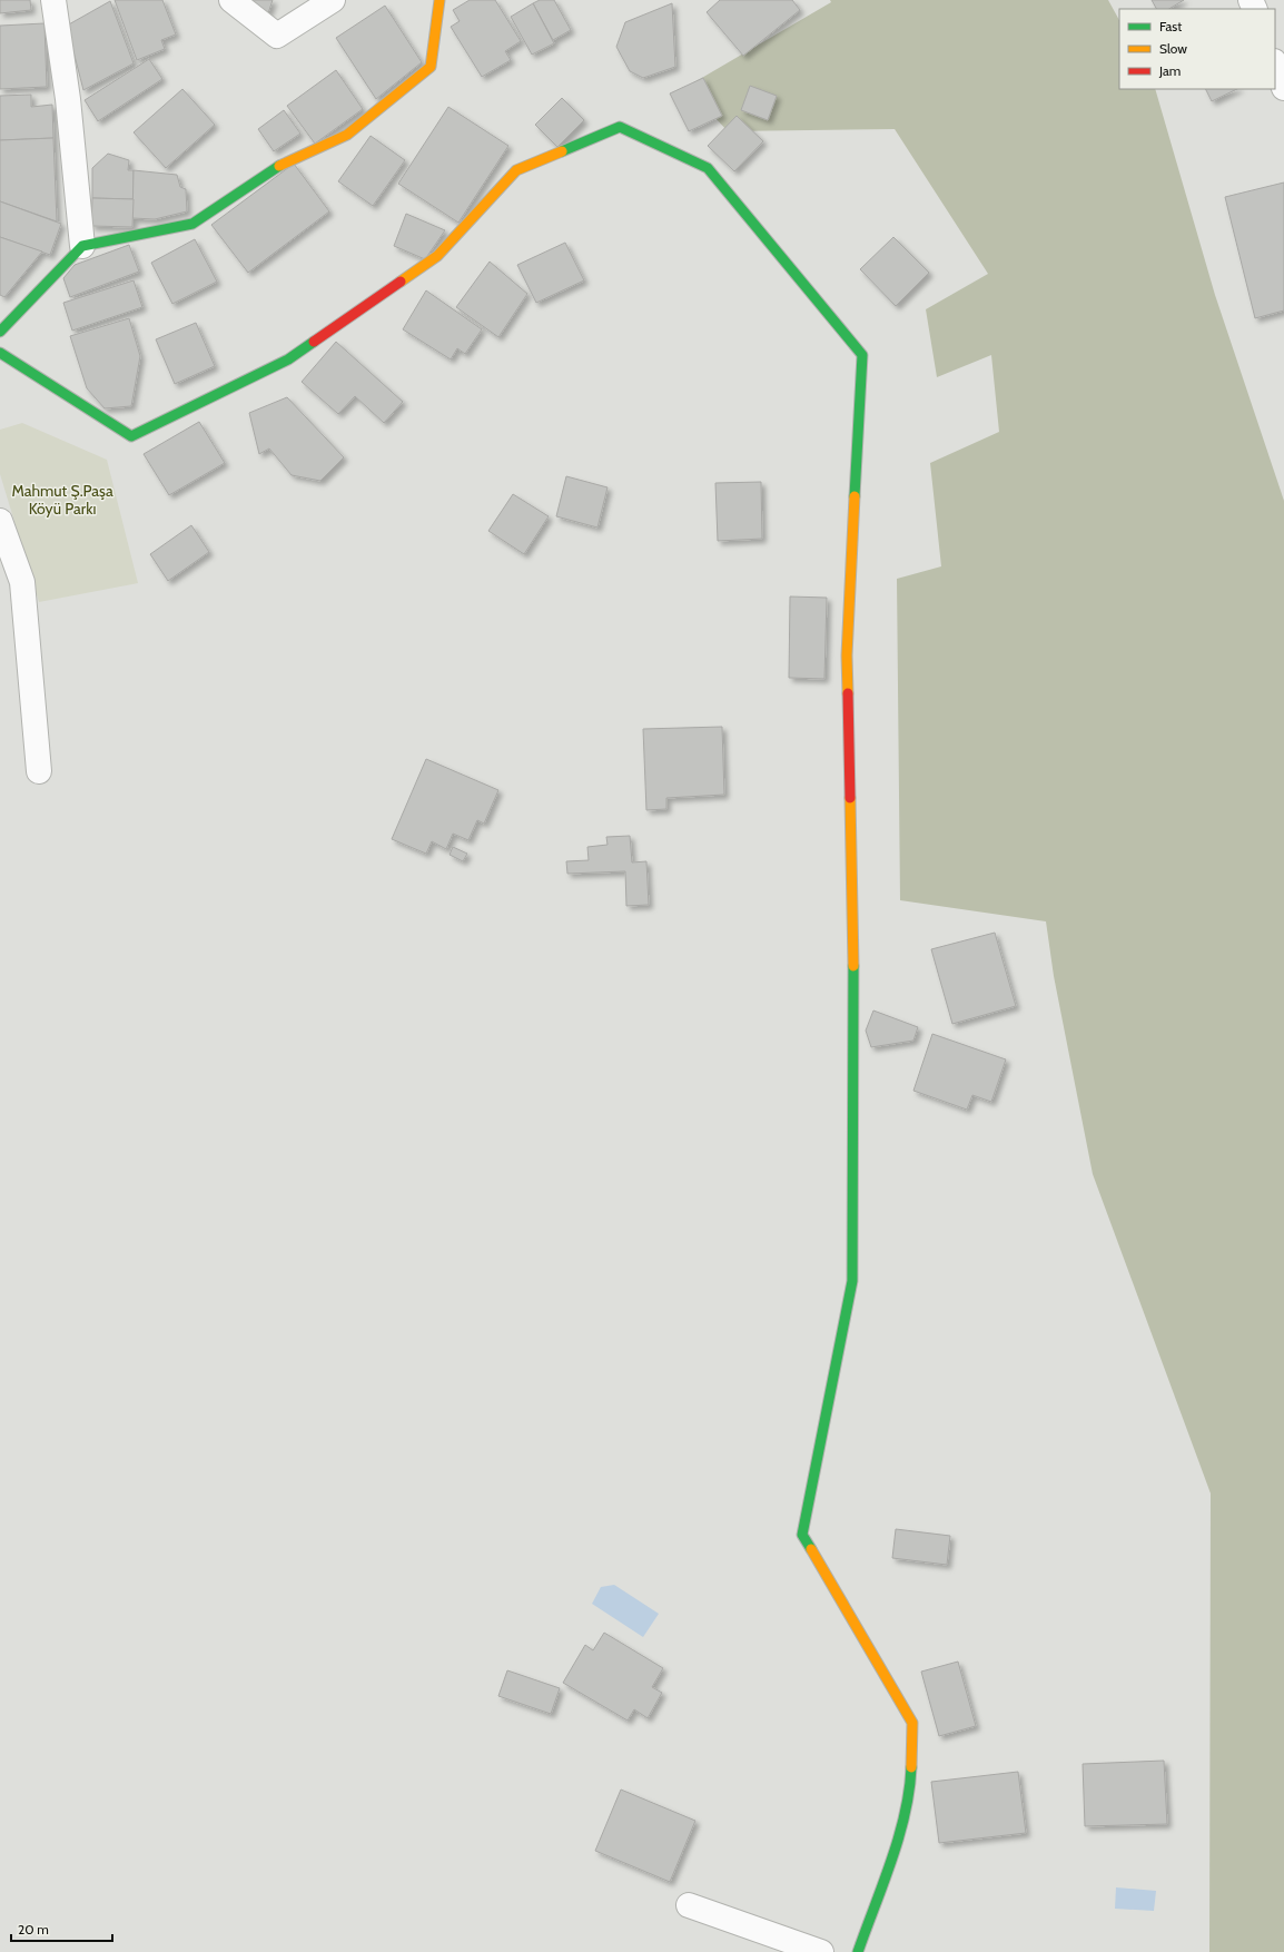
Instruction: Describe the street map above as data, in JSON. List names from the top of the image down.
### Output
{
  "parks": ["Mahmut Ş.Paşa Köyü Parkı"],
  "legend": ["Fast", "Slow", "Jam"],
  "scale_bar": "20 m"
}
